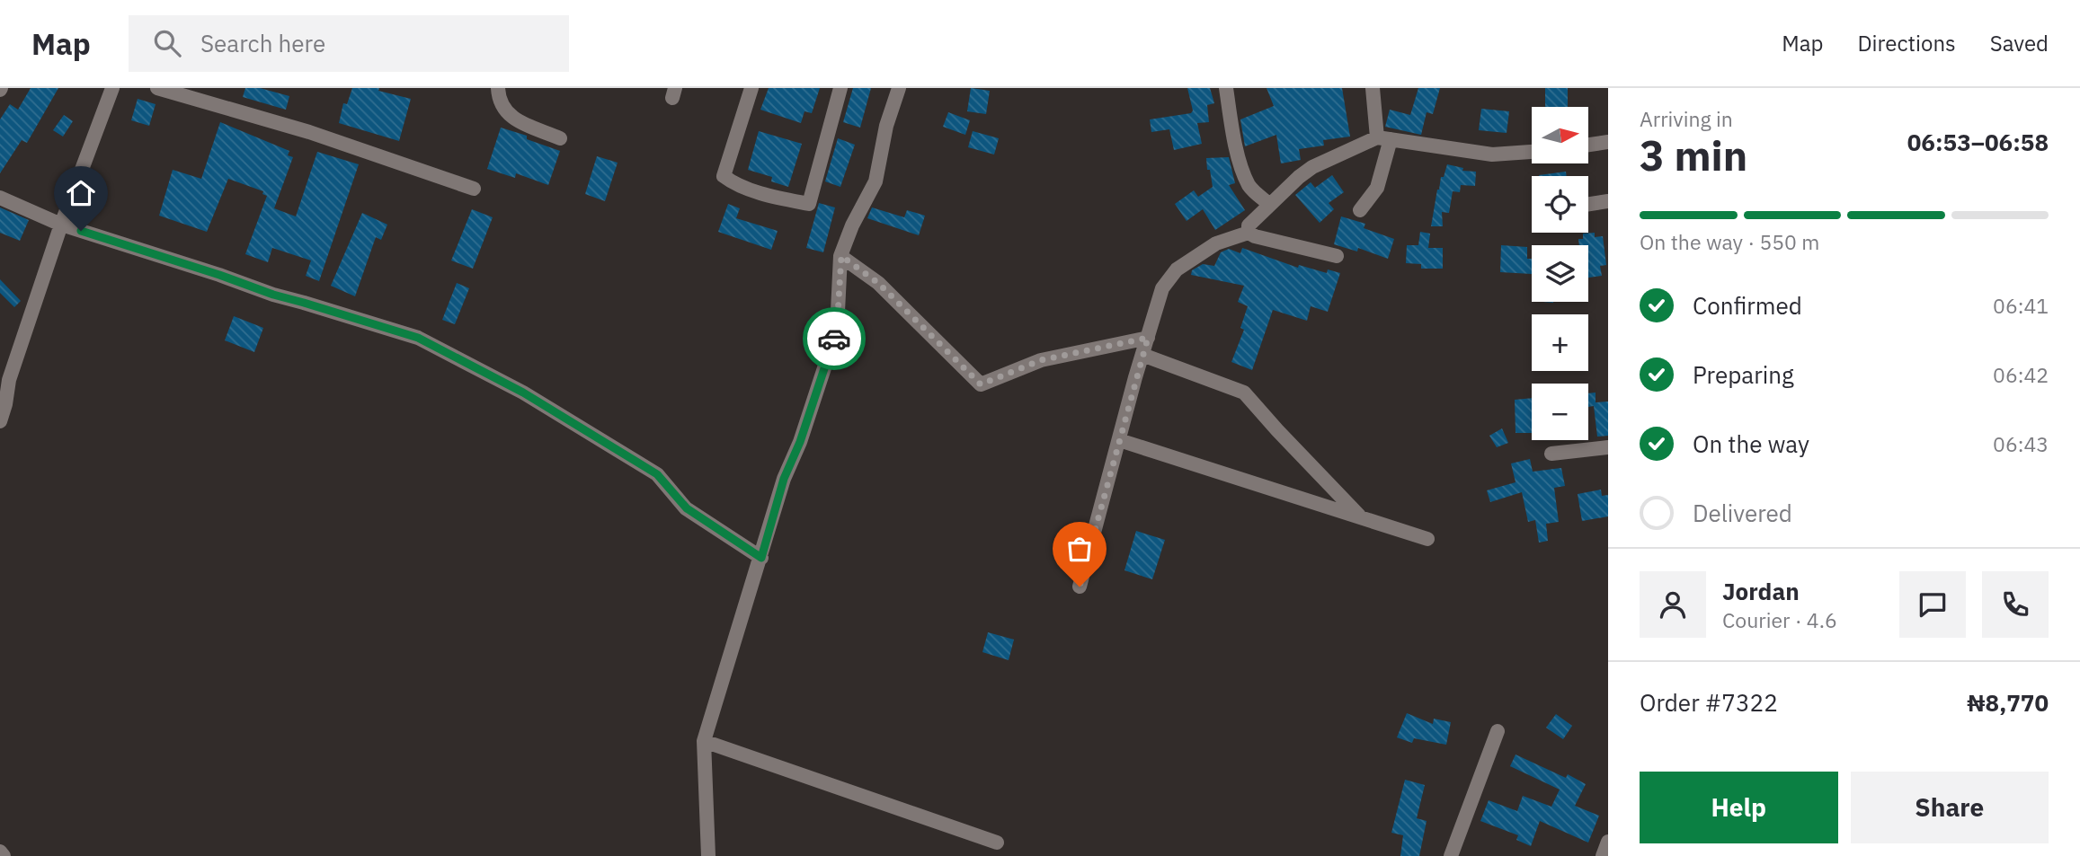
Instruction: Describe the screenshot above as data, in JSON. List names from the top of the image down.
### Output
{
  "north": "right",
  "page": {
    "header": "Map",
    "search": "Search here",
    "nav": ["Map", "Directions", "Saved"],
    "heading": ["3 min", "Arriving in", "06:53–06:58"],
    "panel": [
      "Jordan",
      "Courier · 4.6",
      "Order #7322",
      "₦8,770"
    ],
    "map_buttons": ["+", "−"],
    "bar": "On the way · 550 m",
    "list": [
      ["Confirmed", "06:41"],
      ["Preparing", "06:42"],
      ["On the way", "06:43"],
      "Delivered"
    ],
    "buttons": ["Help", "Share"]
  }
}
